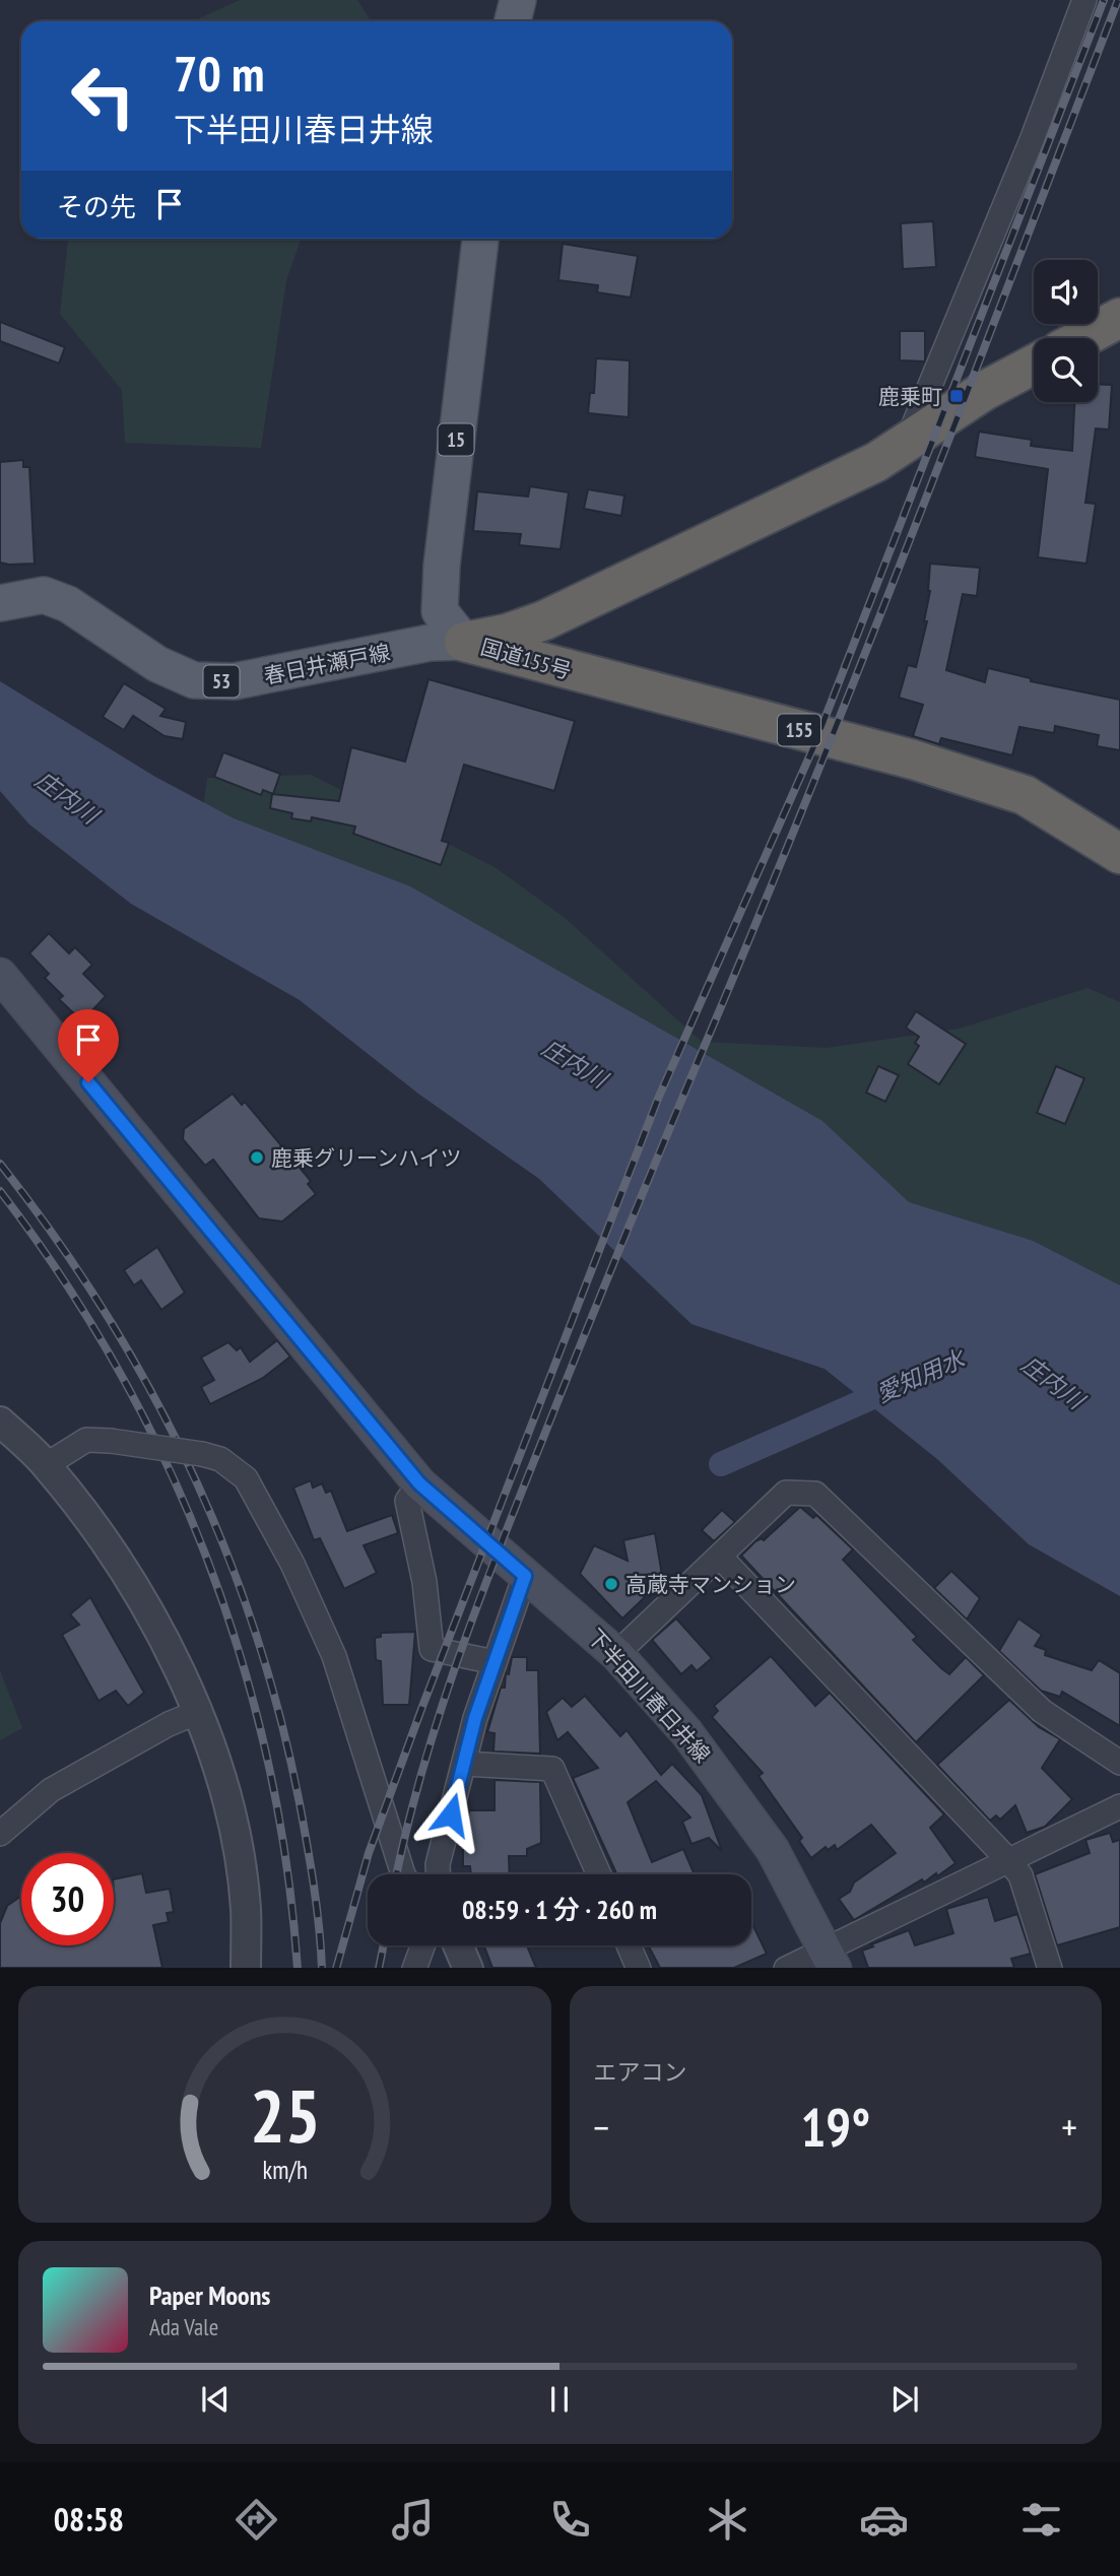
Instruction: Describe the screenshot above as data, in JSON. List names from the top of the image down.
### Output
{
  "streets": {
    "highway": ["国道155号", "155"],
    "main road": [
      "15",
      "春日井瀬戸線",
      "53",
      "下半田川春日井線"
    ]
  },
  "crossings": [
    ["15", "国道155号"],
    ["15", "春日井瀬戸線"],
    ["国道155号", "春日井瀬戸線"]
  ],
  "water": ["庄内川", "愛知用水"],
  "places": {
    "transit": ["鹿乗町"],
    "other": ["鹿乗グリーンハイツ", "高蔵寺マンション"]
  },
  "page": {
    "turn": ["70 m", "下半田川春日井線"],
    "then": "その先",
    "limit": "30",
    "trip": "08:59 · 1 分 · 260 m",
    "tile": "エアコン",
    "heat": ["−", "19°", "+"],
    "song": ["Paper Moons", "Ada Vale"],
    "tabs": "08:58",
    "gauge": ["25", "km/h"]
  }
}
